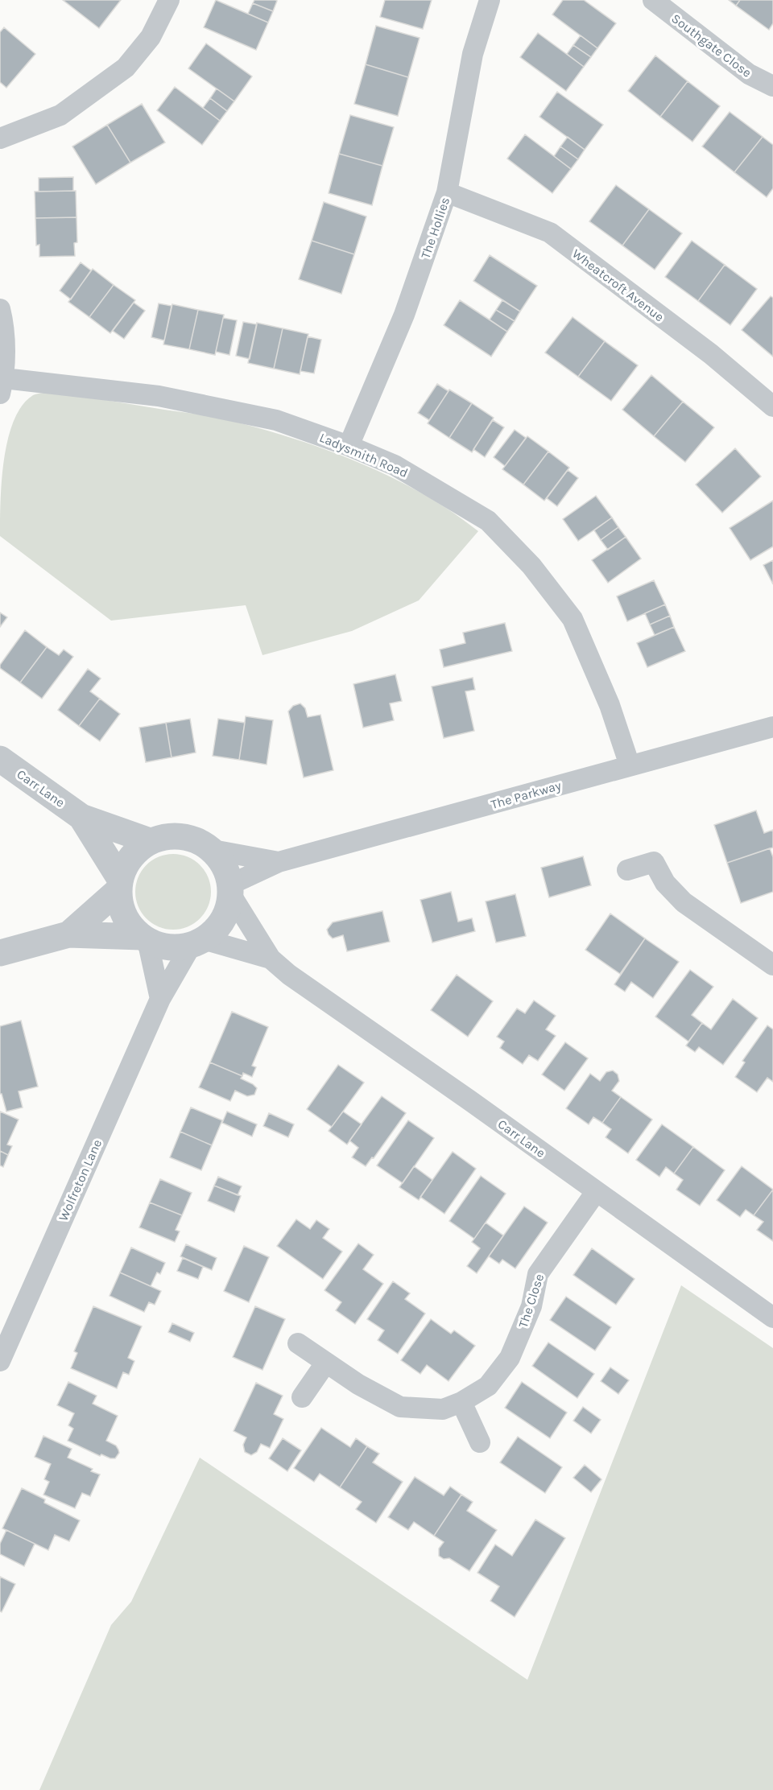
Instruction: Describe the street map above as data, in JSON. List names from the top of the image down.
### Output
{
  "streets": {
    "street": [
      "Southgate Close",
      "The Hollies",
      "Wheatcroft Avenue",
      "Ladysmith Road",
      "Carr Lane",
      "The Parkway",
      "Wolfreton Lane",
      "The Close"
    ]
  },
  "crossings": [
    ["The Hollies", "Wheatcroft Avenue"],
    ["The Hollies", "Ladysmith Road"],
    ["Ladysmith Road", "The Parkway"],
    ["Carr Lane", "The Parkway"],
    ["Carr Lane", "Wolfreton Lane"],
    ["Carr Lane", "The Close"],
    ["The Parkway", "Wolfreton Lane"]
  ]
}
